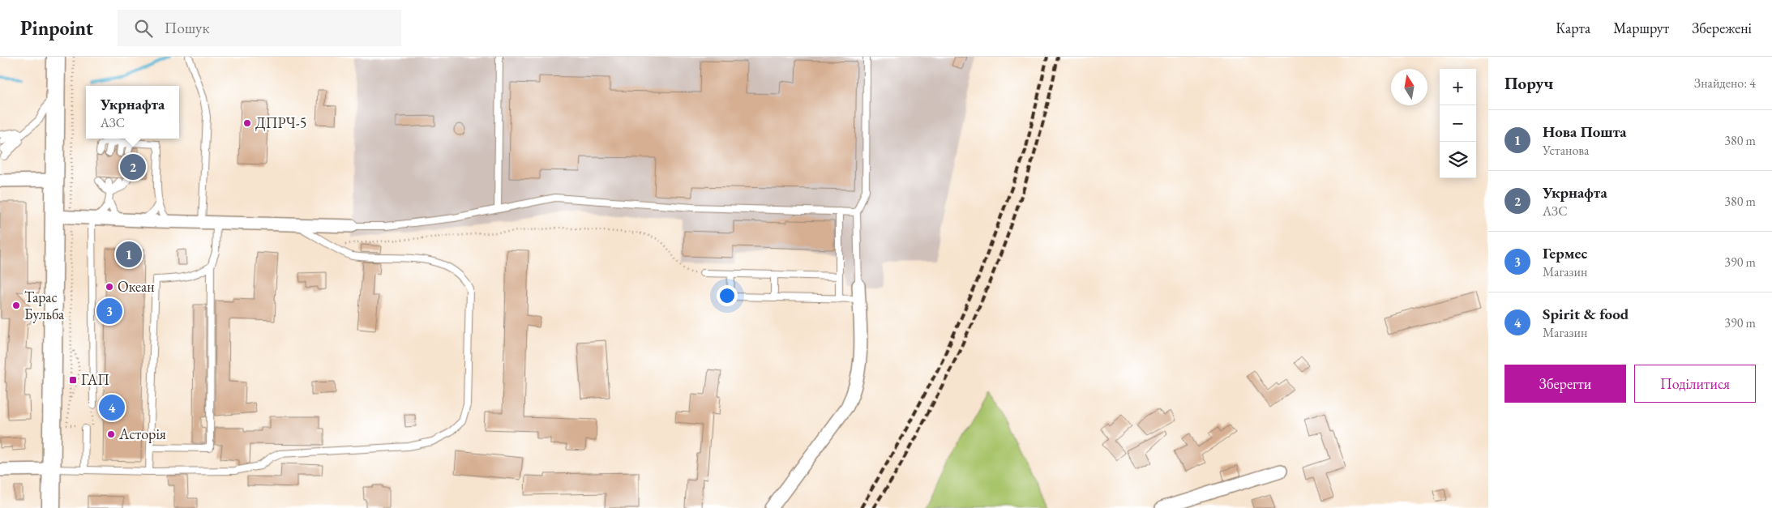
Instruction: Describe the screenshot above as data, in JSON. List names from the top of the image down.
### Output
{
  "places": {
    "other": [
      "ДПРЧ-5",
      "Океан",
      "Тарас Бульба",
      "Асторія"
    ],
    "transit": ["ГАП"]
  },
  "north": "top",
  "page": {
    "header": "Pinpoint",
    "search": "Пошук",
    "nav": ["Карта", "Маршрут", "Збережені"],
    "heading": ["Поруч", "Знайдено: 4"],
    "map_buttons": ["+", "−"],
    "popup": ["Укрнафта", "АЗС"],
    "list": [
      {
        "mark": "1",
        "name": "Нова Пошта",
        "note": "Установа",
        "value": "380 m"
      },
      {
        "mark": "2",
        "name": "Укрнафта",
        "note": "АЗС",
        "value": "380 m"
      },
      {
        "mark": "3",
        "name": "Гермес",
        "note": "Магазин",
        "value": "390 m"
      },
      {
        "mark": "4",
        "name": "Spirit & food",
        "note": "Магазин",
        "value": "390 m"
      }
    ],
    "pins": [
      "2",
      "1",
      "3",
      "4"
    ],
    "buttons": ["Зберегти", "Поділитися"]
  }
}
